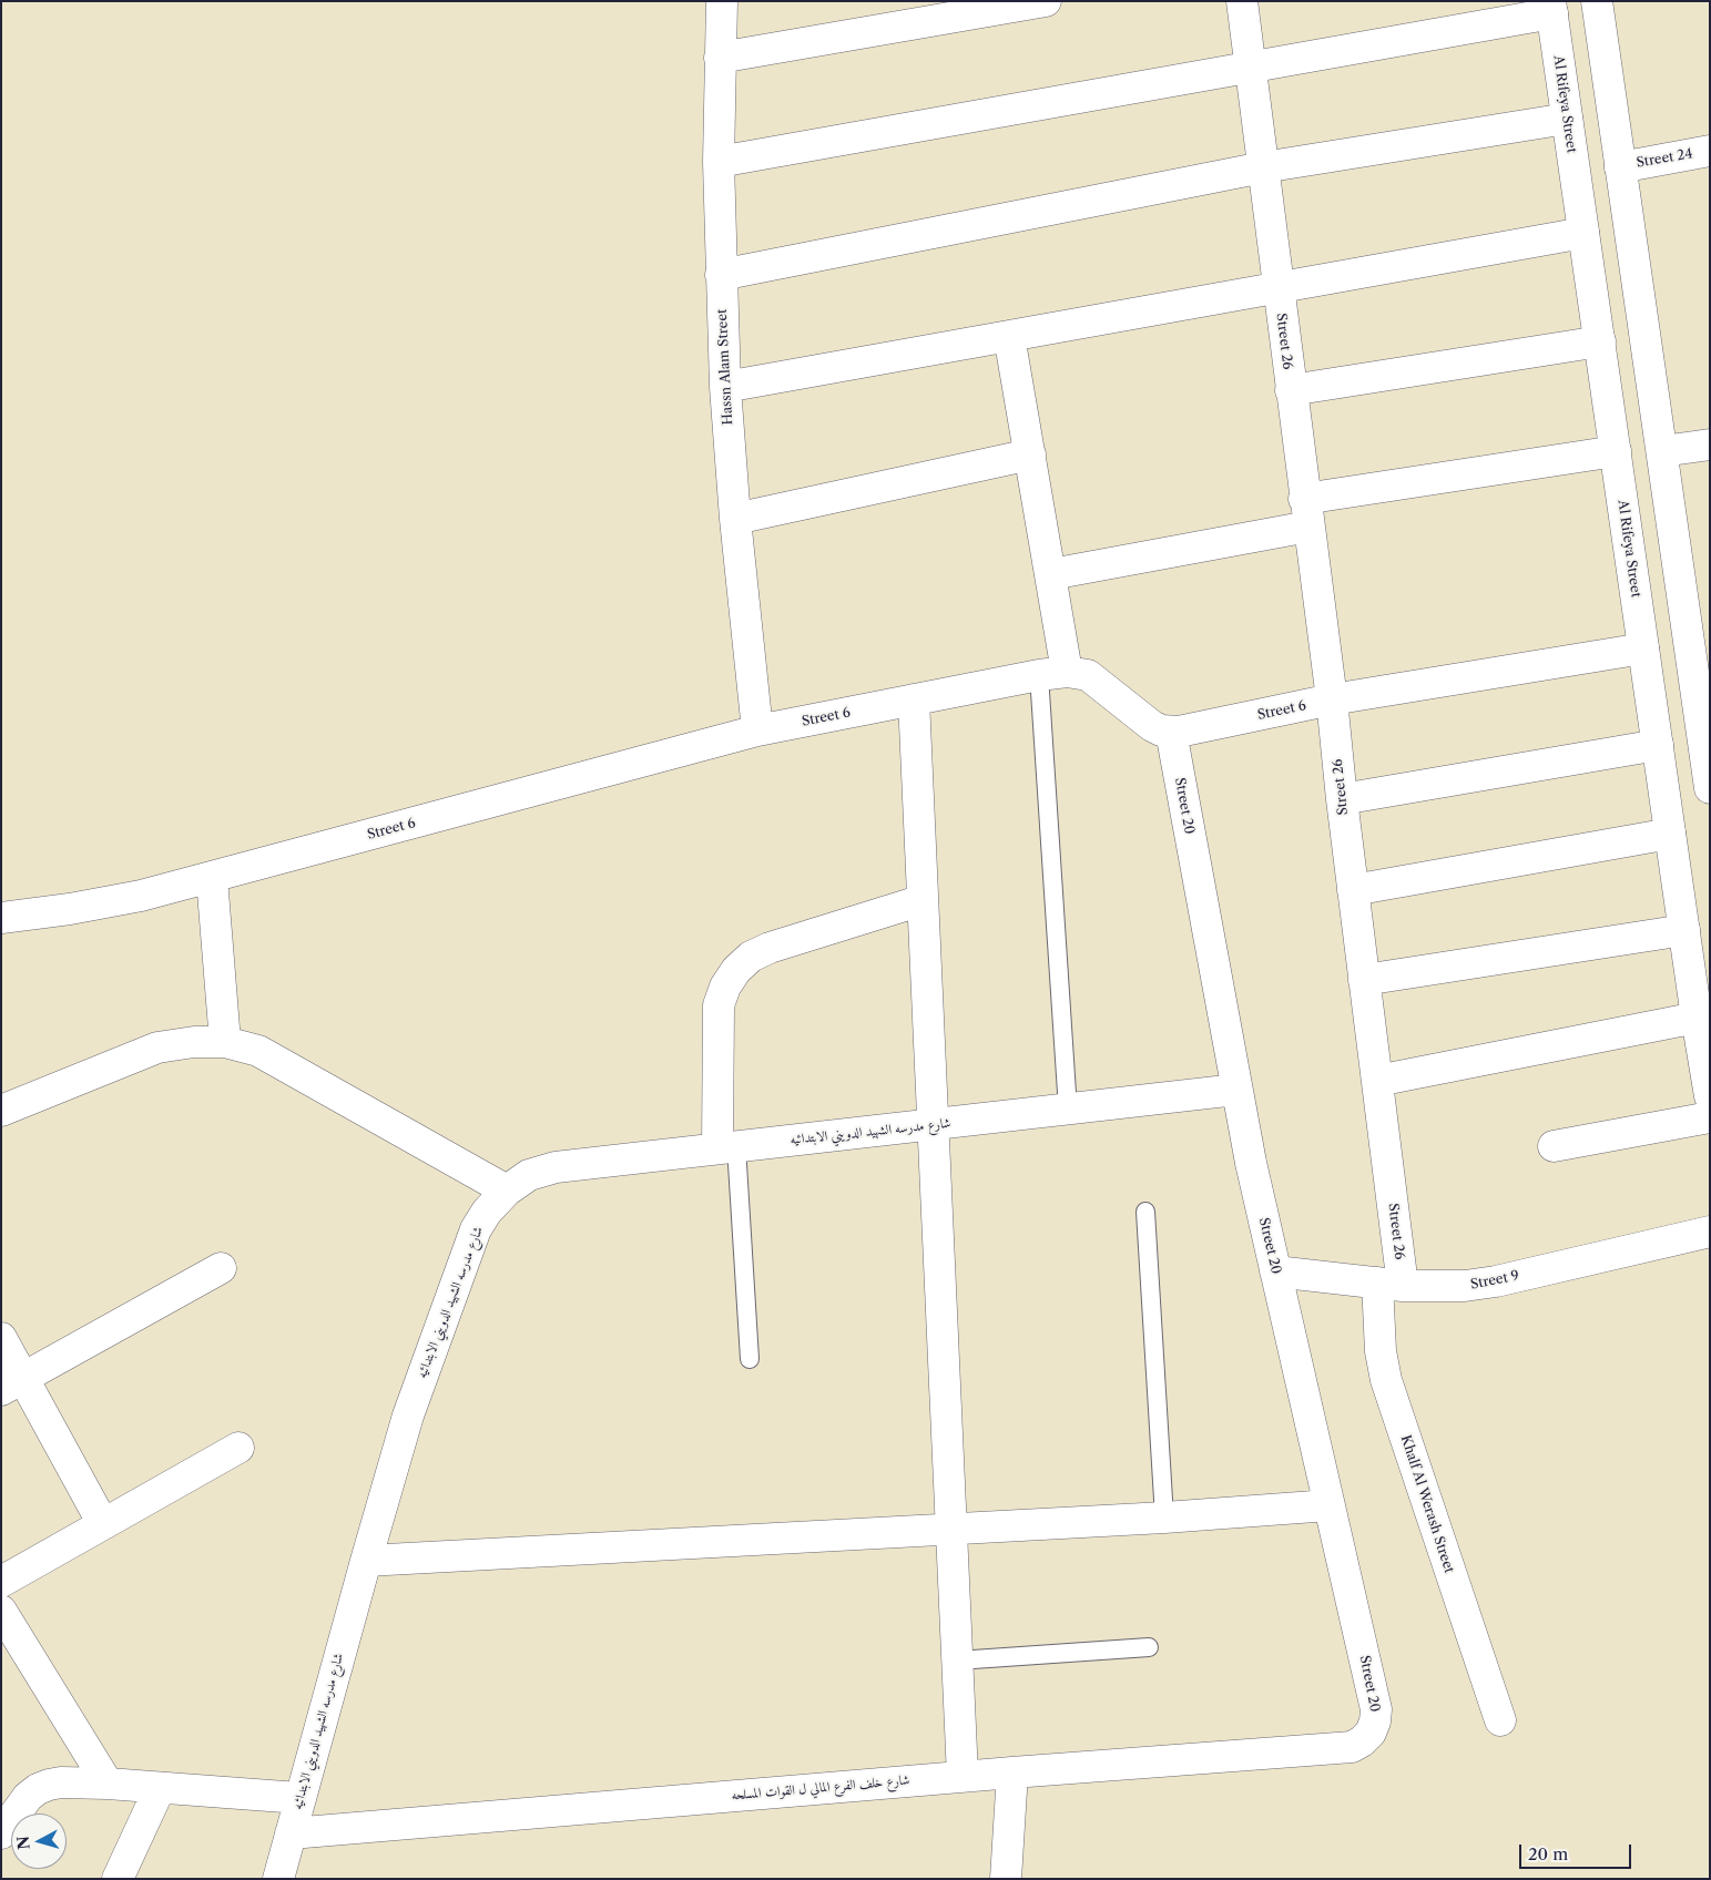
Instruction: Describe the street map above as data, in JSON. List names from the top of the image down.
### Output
{
  "streets": {
    "street": [
      "Al Rifeya Street",
      "Street 24",
      "Street 26",
      "Hassn Alam Street",
      "Street 6",
      "Street 20",
      "شارع مدرسه الشهيد الدويني الابتدائيه",
      "Street 9",
      "Khalf Al Werash Street",
      "شارع خلف الفرع المالي ل القوات المسلحه"
    ]
  },
  "crossings": [
    ["Al Rifeya Street", "Street 6"],
    ["Street 26", "Street 6"],
    ["Street 26", "Street 9"],
    ["Street 26", "Khalf Al Werash Street"],
    ["Hassn Alam Street", "Street 6"],
    ["Street 6", "Street 20"],
    ["Street 20", "شارع مدرسه الشهيد الدويني الابتدائيه"],
    ["Street 20", "Street 9"],
    ["Street 20", "شارع خلف الفرع المالي ل القوات المسلحه"],
    ["شارع مدرسه الشهيد الدويني الابتدائيه", "شارع خلف الفرع المالي ل القوات المسلحه"],
    ["Street 9", "Khalf Al Werash Street"]
  ],
  "scale_bar": "20 m",
  "north": "left"
}
